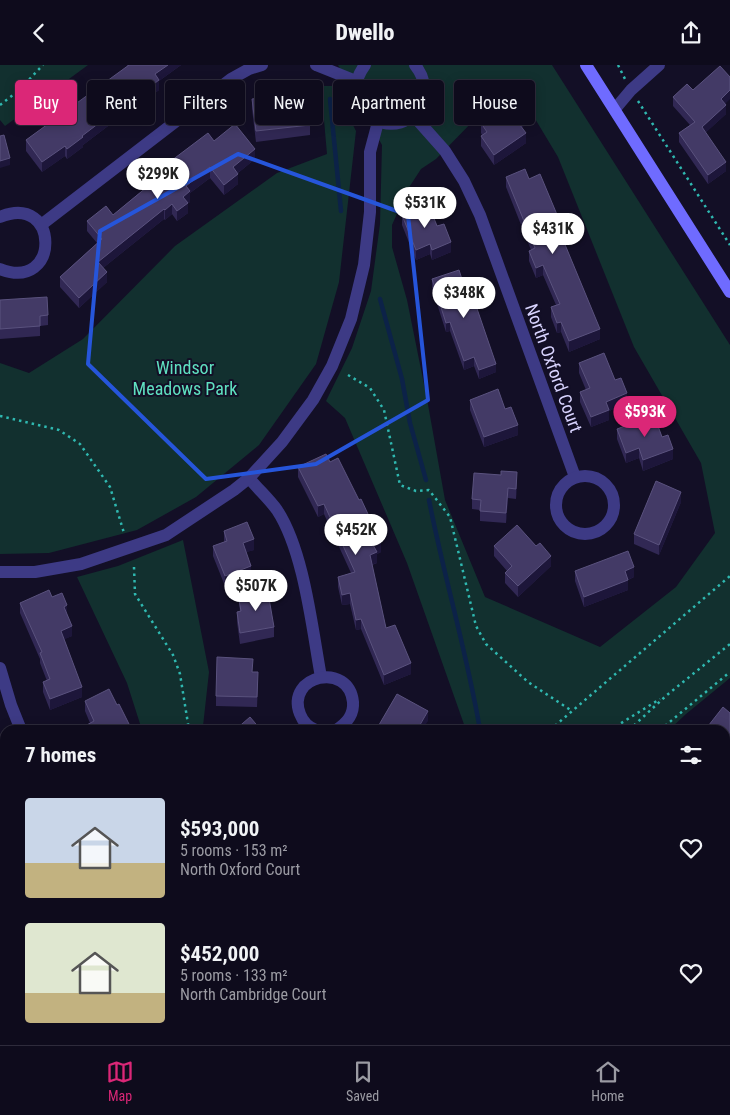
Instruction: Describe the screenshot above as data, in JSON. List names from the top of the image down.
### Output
{
  "streets": {
    "street": ["North Oxford Court"]
  },
  "parks": ["Windsor Meadows Park"],
  "page": {
    "header": "Dwello",
    "chip": [
      "Buy",
      "Rent",
      "Filters",
      "New",
      "Apartment",
      "House"
    ],
    "price": [
      "$299K",
      "$531K",
      "$431K",
      "$348K",
      "$593K",
      "$452K",
      "$507K"
    ],
    "heading": "7 homes",
    "list": [
      {
        "name": "$593,000",
        "note": "5 rooms · 153 m² · North Oxford Court"
      },
      {
        "name": "$452,000",
        "note": "5 rooms · 133 m² · North Cambridge Court"
      }
    ],
    "tabs": ["Map", "Saved", "Home"]
  }
}
